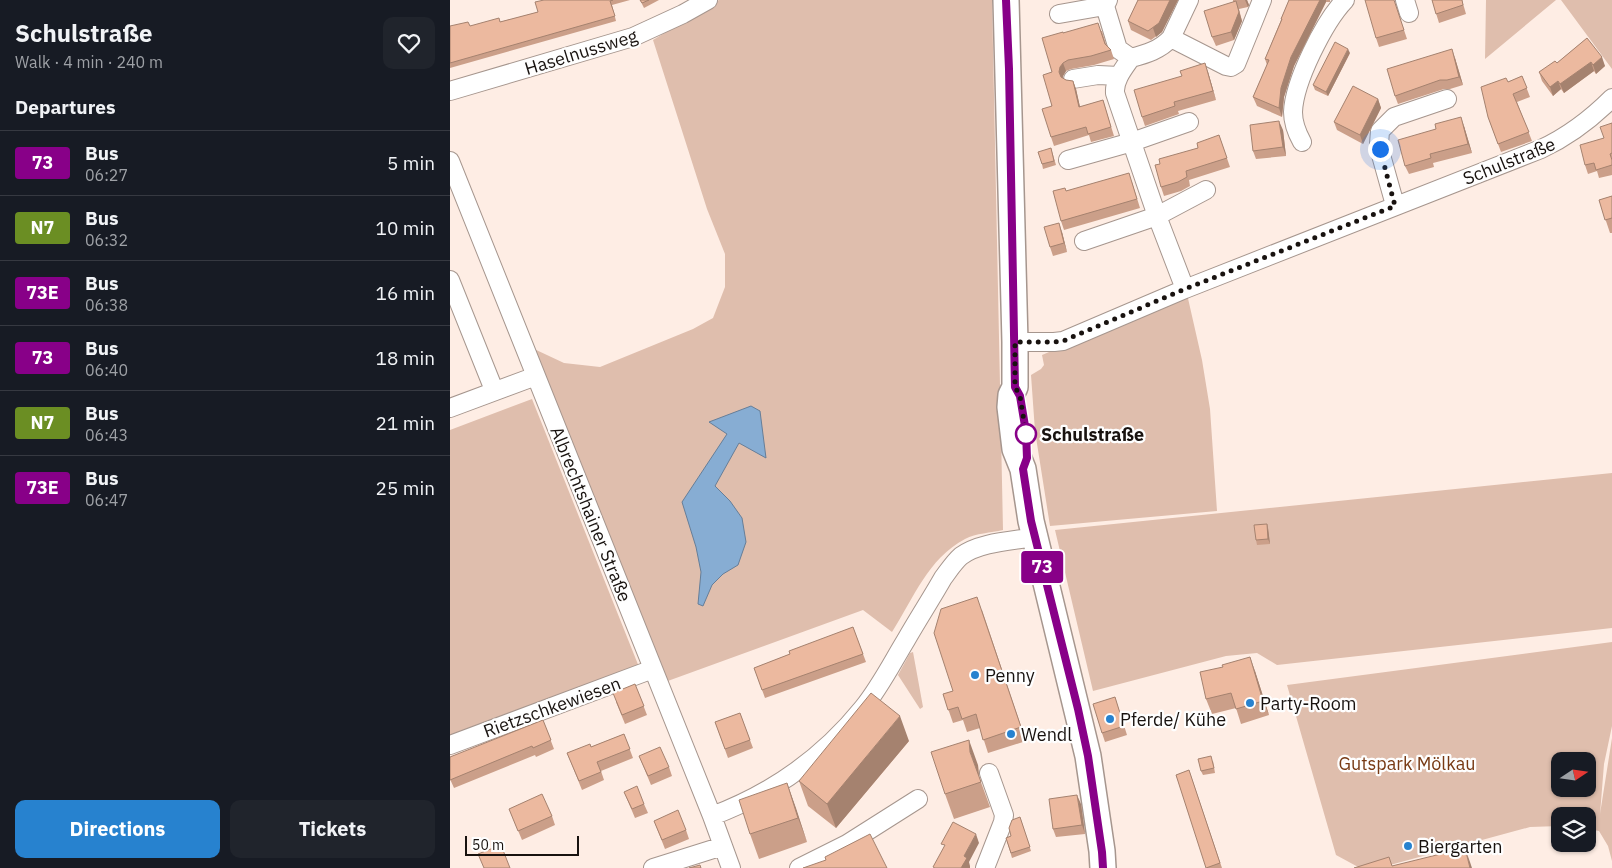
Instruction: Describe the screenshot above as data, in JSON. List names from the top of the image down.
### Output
{
  "streets": {
    "street": [
      "Haselnussweg",
      "Schulstraße",
      "Albrechtshainer Straße",
      "Rietzschkewiesen"
    ]
  },
  "crossings": [
    ["Albrechtshainer Straße", "Rietzschkewiesen"]
  ],
  "parks": ["Gutspark Mölkau"],
  "places": [
    "Schulstraße",
    "Penny",
    "Party-Room",
    "Pferde/ Kühe",
    "Wendl",
    "Biergarten"
  ],
  "lines": ["bus line 73"],
  "scale_bar": "50 m",
  "north": "right",
  "page": {
    "heading": [
      ["Schulstraße", "Walk · 4 min · 240 m"],
      "Departures"
    ],
    "on_map": "73",
    "list": [
      {
        "mark": "73",
        "name": "Bus",
        "note": "06:27",
        "value": "5 min"
      },
      {
        "mark": "N7",
        "name": "Bus",
        "note": "06:32",
        "value": "10 min"
      },
      {
        "mark": "73E",
        "name": "Bus",
        "note": "06:38",
        "value": "16 min"
      },
      {
        "mark": "73",
        "name": "Bus",
        "note": "06:40",
        "value": "18 min"
      },
      {
        "mark": "N7",
        "name": "Bus",
        "note": "06:43",
        "value": "21 min"
      },
      {
        "mark": "73E",
        "name": "Bus",
        "note": "06:47",
        "value": "25 min"
      }
    ],
    "buttons": ["Directions", "Tickets"],
    "scale": "50 m"
  }
}
